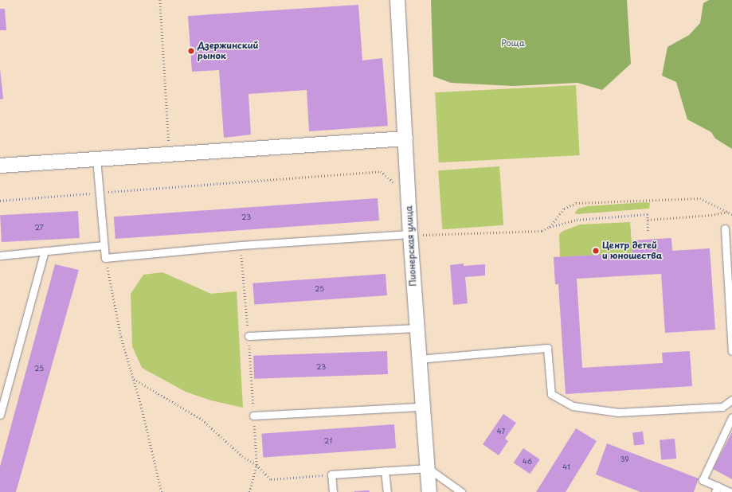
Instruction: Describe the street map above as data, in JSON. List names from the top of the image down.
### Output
{
  "streets": {
    "street": ["Пионерская улица"]
  },
  "parks": ["Роща"],
  "places": ["Дзержинский рынок", "Центр детей и юношества"],
  "house_numbers": [
    "23",
    "27",
    "25",
    "23",
    "25",
    "47",
    "21",
    "39",
    "46",
    "41"
  ]
}
